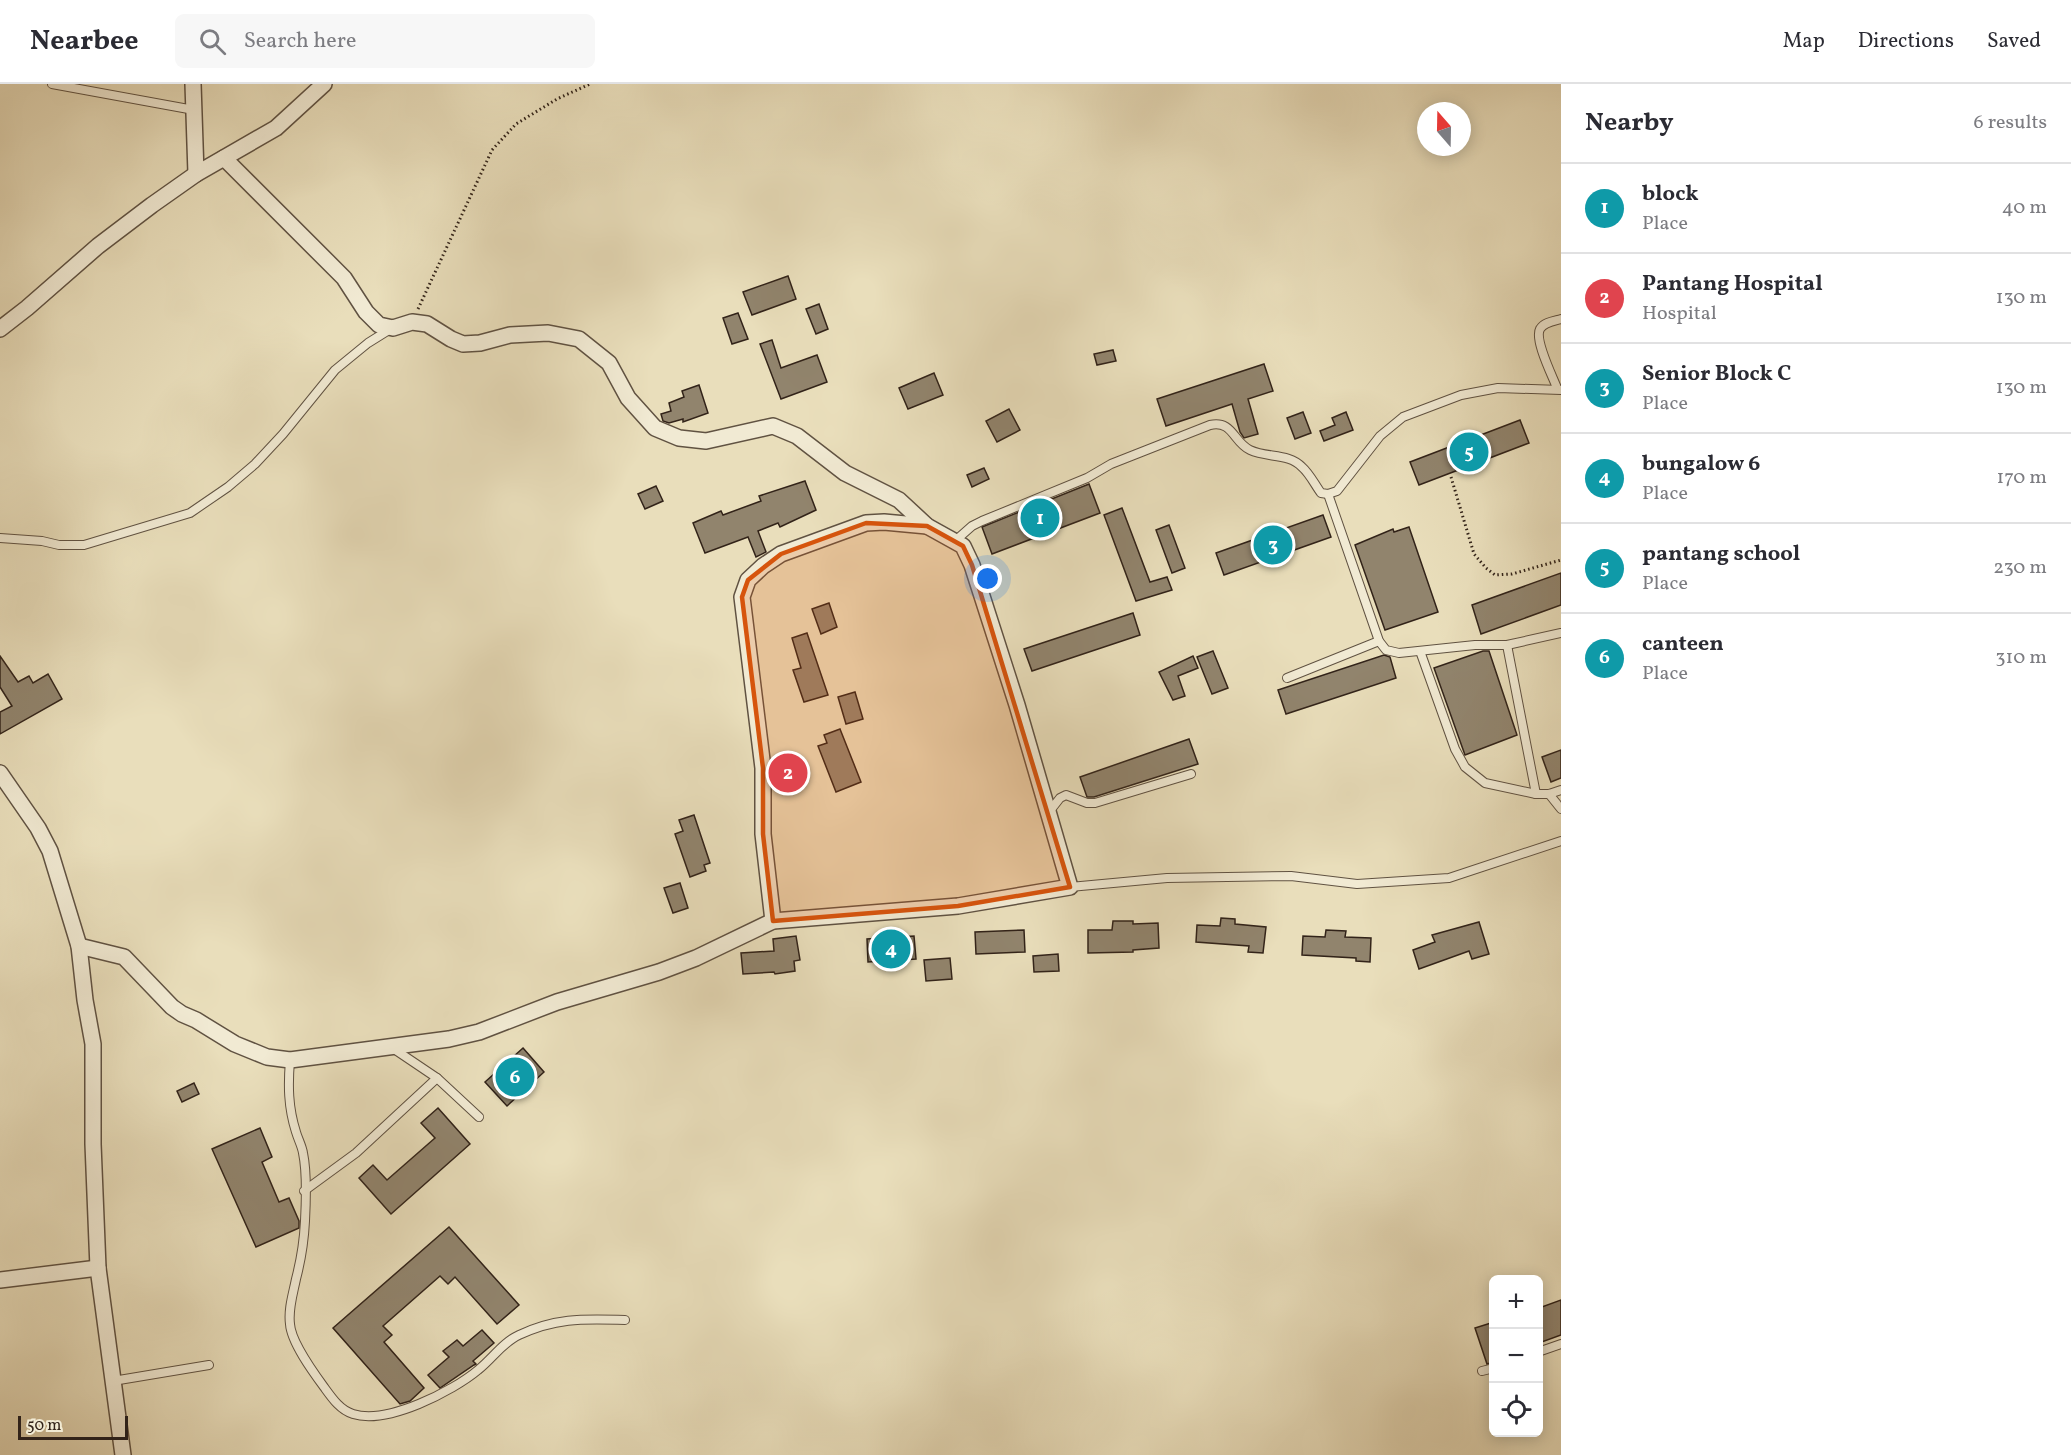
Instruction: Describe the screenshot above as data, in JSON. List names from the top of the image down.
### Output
{
  "scale_bar": "50 m",
  "north": "top",
  "page": {
    "header": "Nearbee",
    "search": "Search here",
    "nav": ["Map", "Directions", "Saved"],
    "heading": ["Nearby", "6 results"],
    "list": [
      {
        "mark": "1",
        "name": "block",
        "note": "Place",
        "value": "40 m"
      },
      {
        "mark": "2",
        "name": "Pantang Hospital",
        "note": "Hospital",
        "value": "130 m"
      },
      {
        "mark": "3",
        "name": "Senior Block C",
        "note": "Place",
        "value": "130 m"
      },
      {
        "mark": "4",
        "name": "bungalow 6",
        "note": "Place",
        "value": "170 m"
      },
      {
        "mark": "5",
        "name": "pantang school",
        "note": "Place",
        "value": "230 m"
      },
      {
        "mark": "6",
        "name": "canteen",
        "note": "Place",
        "value": "310 m"
      }
    ],
    "pins": [
      "5",
      "1",
      "3",
      "2",
      "4",
      "6"
    ],
    "map_buttons": ["+", "−"],
    "scale": "50 m"
  }
}
